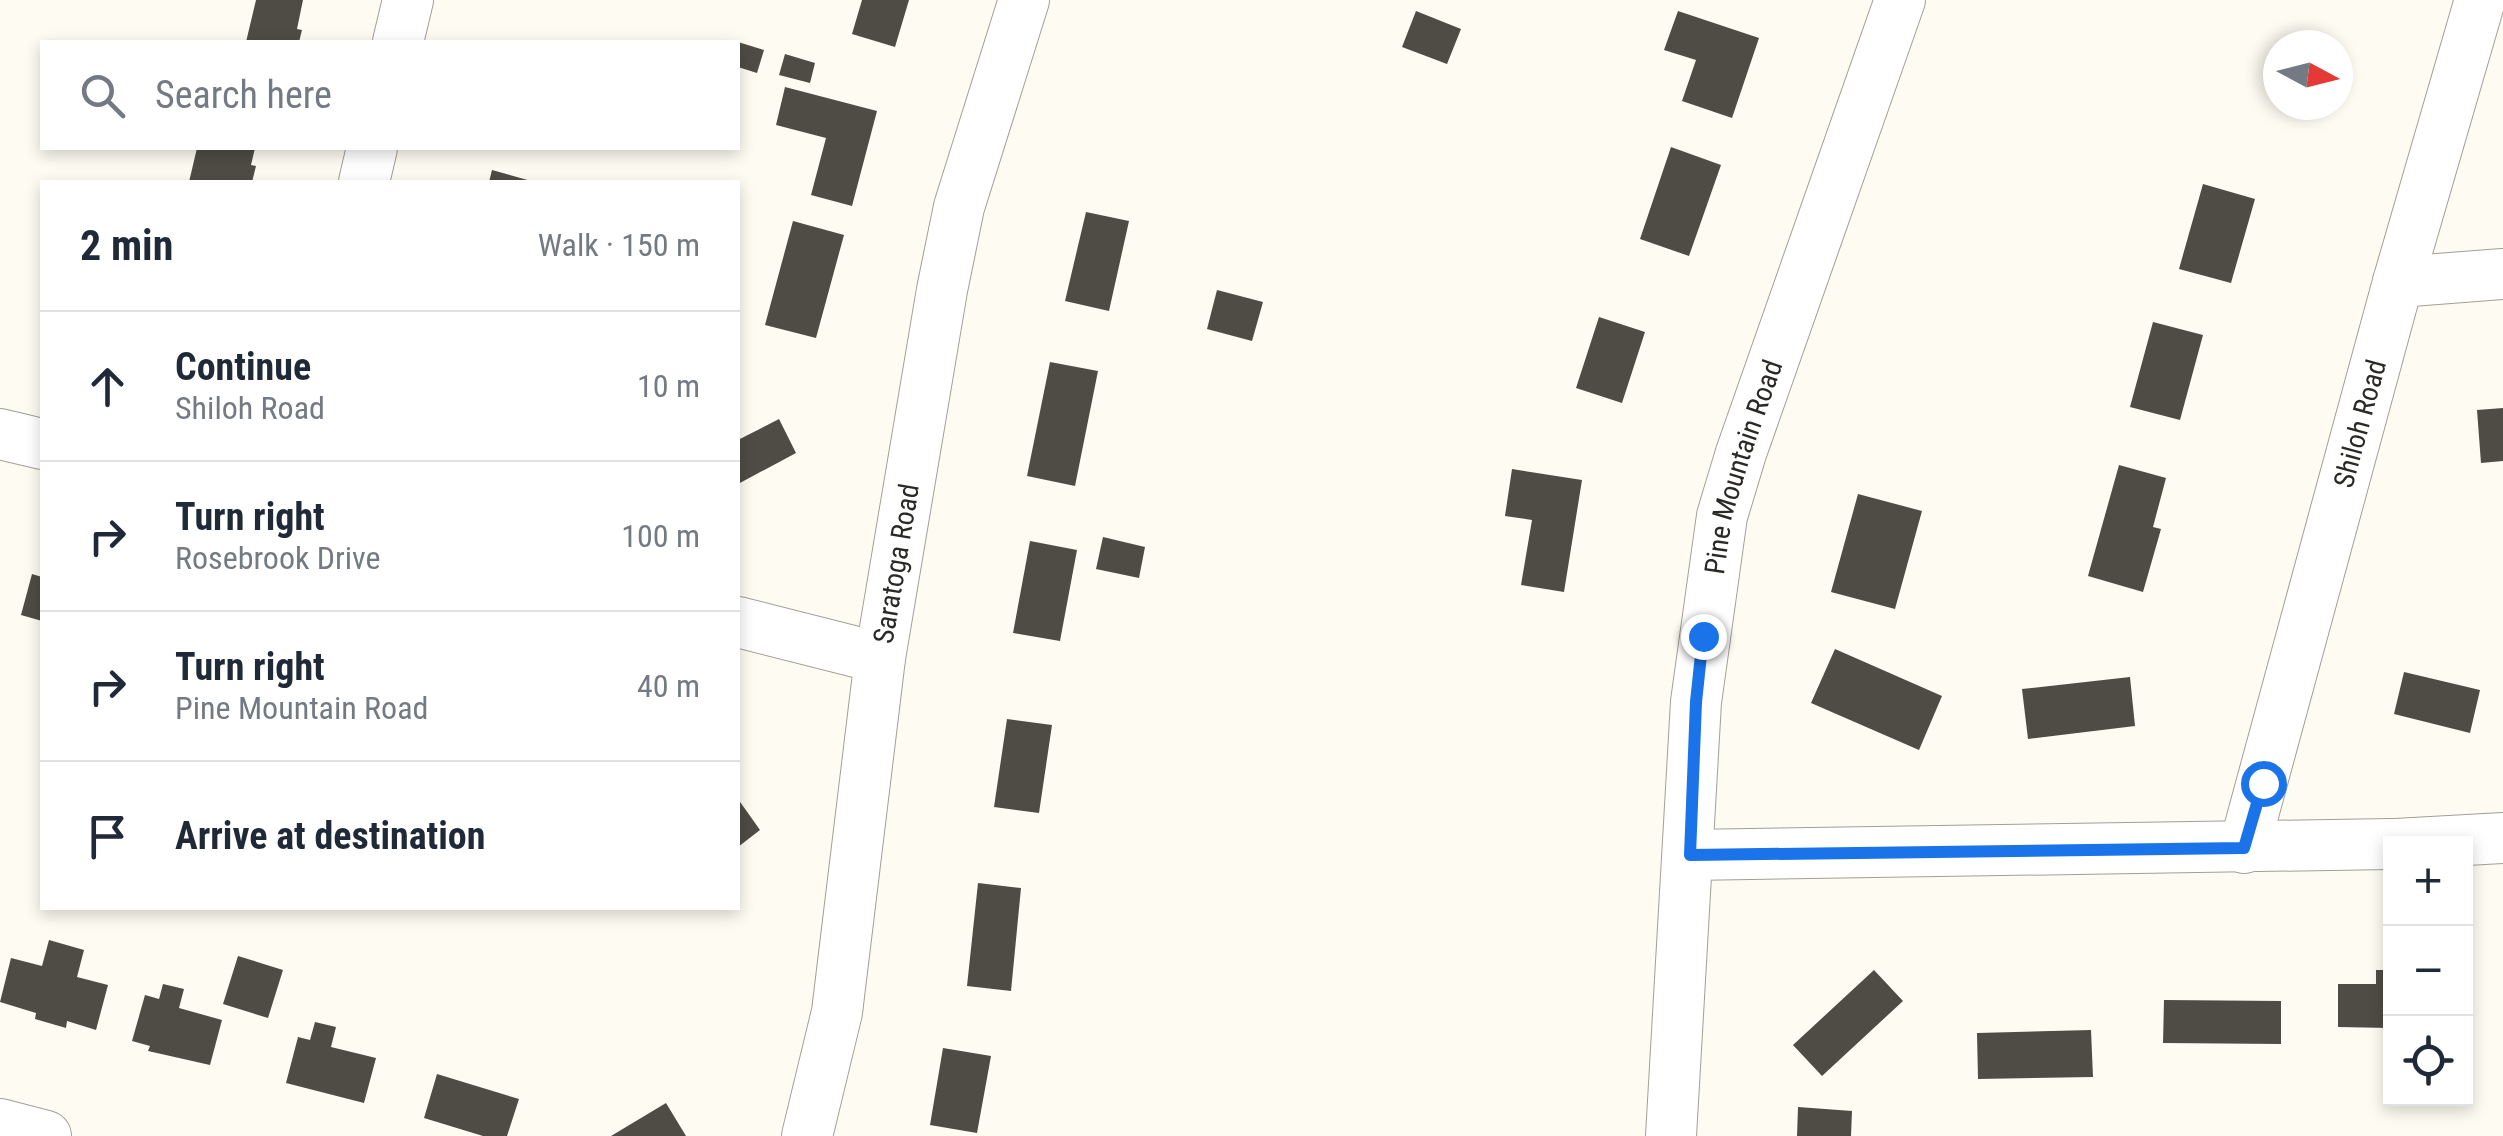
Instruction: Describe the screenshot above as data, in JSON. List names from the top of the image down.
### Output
{
  "streets": {
    "street": ["Shiloh Road", "Pine Mountain Road", "Saratoga Road"]
  },
  "north": "right",
  "page": {
    "search": "Search here",
    "heading": ["2 min", "Walk · 150 m"],
    "list": [
      ["Continue", "Shiloh Road", "10 m"],
      ["Turn right", "Rosebrook Drive", "100 m"],
      ["Turn right", "Pine Mountain Road", "40 m"],
      "Arrive at destination"
    ],
    "map_buttons": ["+", "−"]
  }
}
